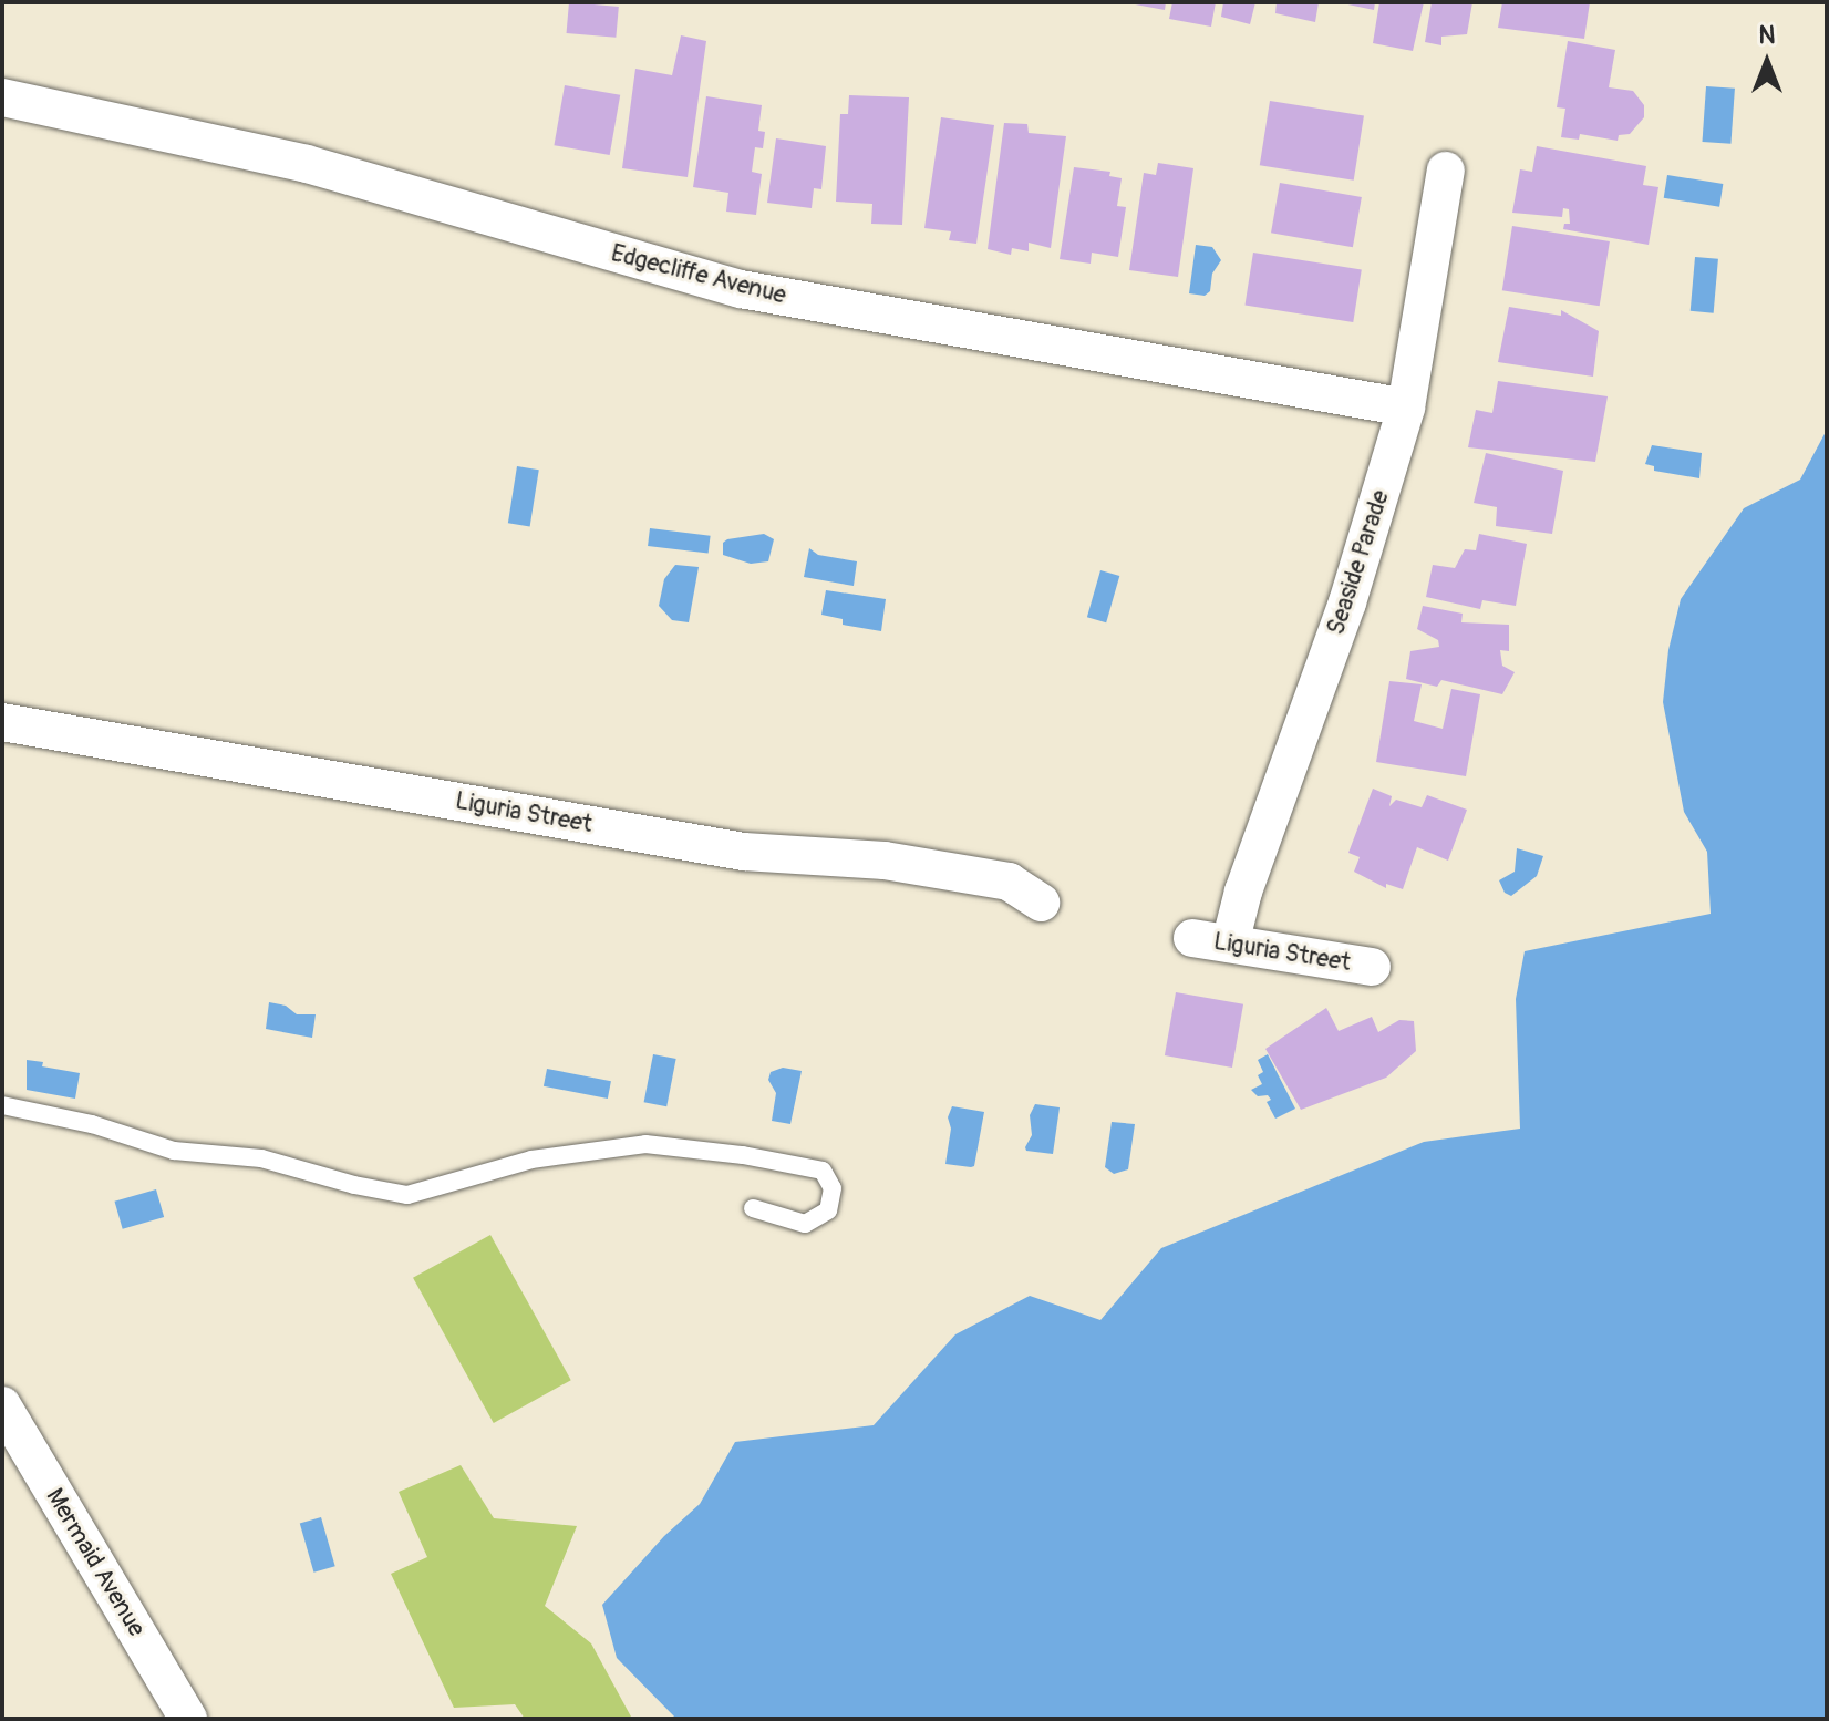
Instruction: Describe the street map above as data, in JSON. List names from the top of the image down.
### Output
{
  "streets": {
    "street": [
      "Edgecliffe Avenue",
      "Seaside Parade",
      "Liguria Street",
      "Mermaid Avenue"
    ]
  },
  "crossings": [
    ["Edgecliffe Avenue", "Seaside Parade"],
    ["Seaside Parade", "Liguria Street"]
  ],
  "north": "top"
}
